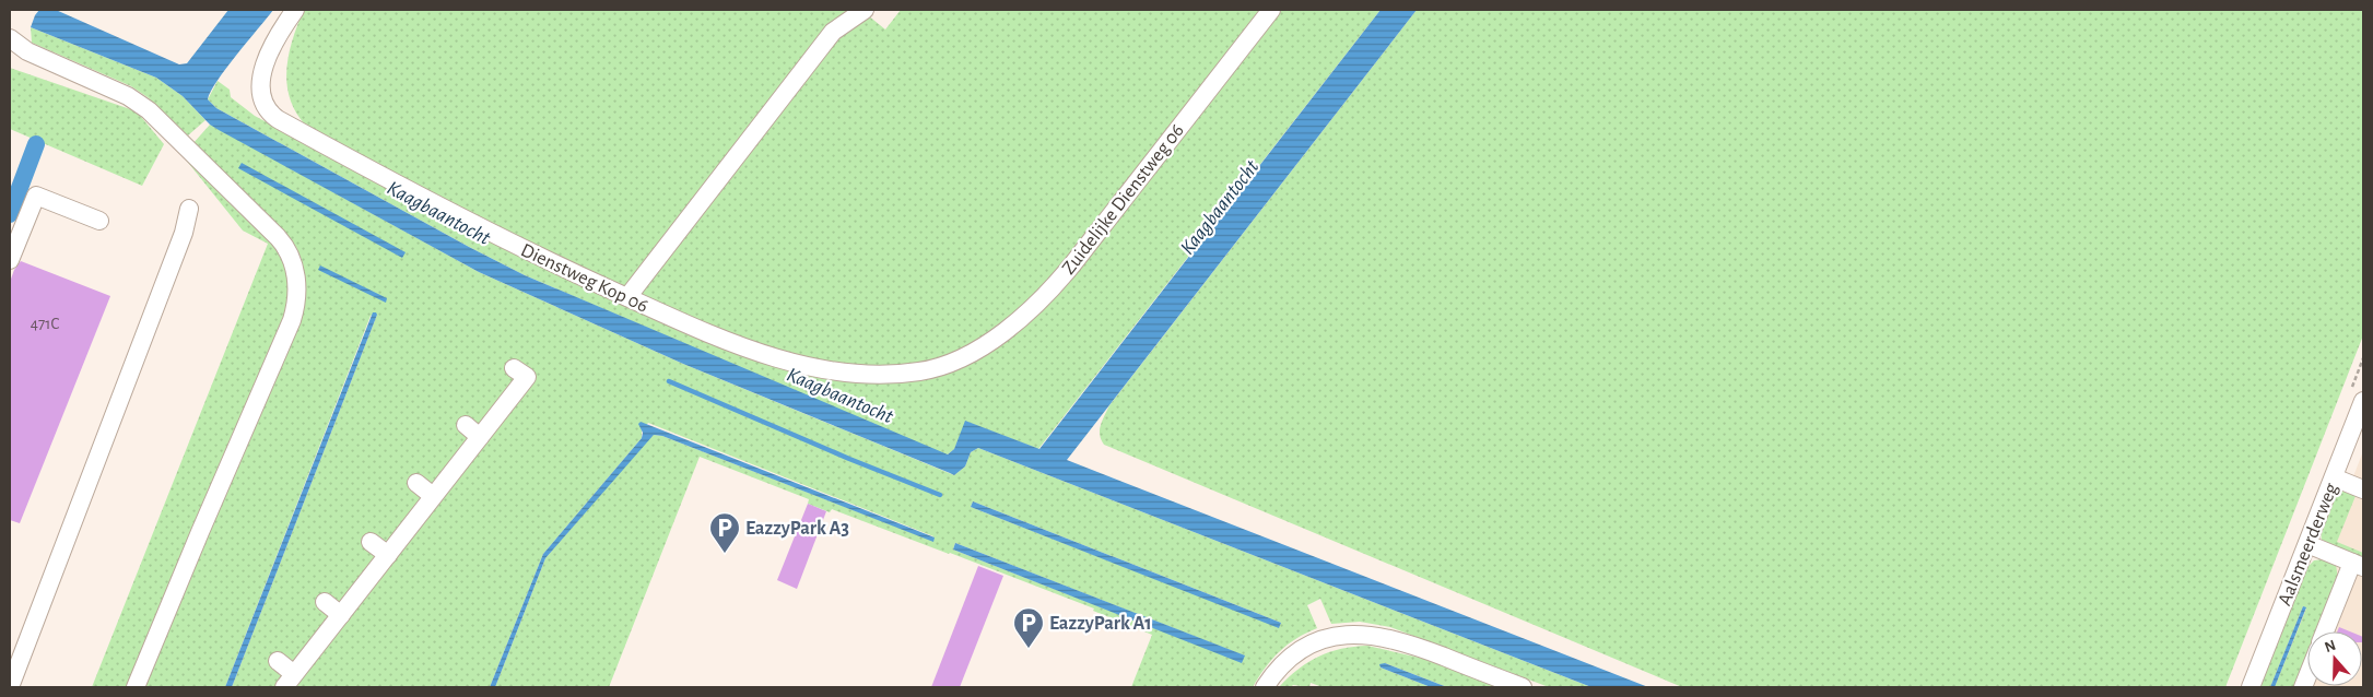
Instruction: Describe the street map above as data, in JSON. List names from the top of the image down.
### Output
{
  "streets": {
    "street": ["Zuidelijke Dienstweg 06", "Dienstweg Kop 06", "Aalsmeerderweg"]
  },
  "crossings": [
    ["Zuidelijke Dienstweg 06", "Dienstweg Kop 06"]
  ],
  "water": ["Kaagbaantocht"],
  "places": {
    "parking": ["EazzyPark A3", "EazzyPark A1"]
  },
  "house_numbers": ["471C"],
  "north": "top"
}
